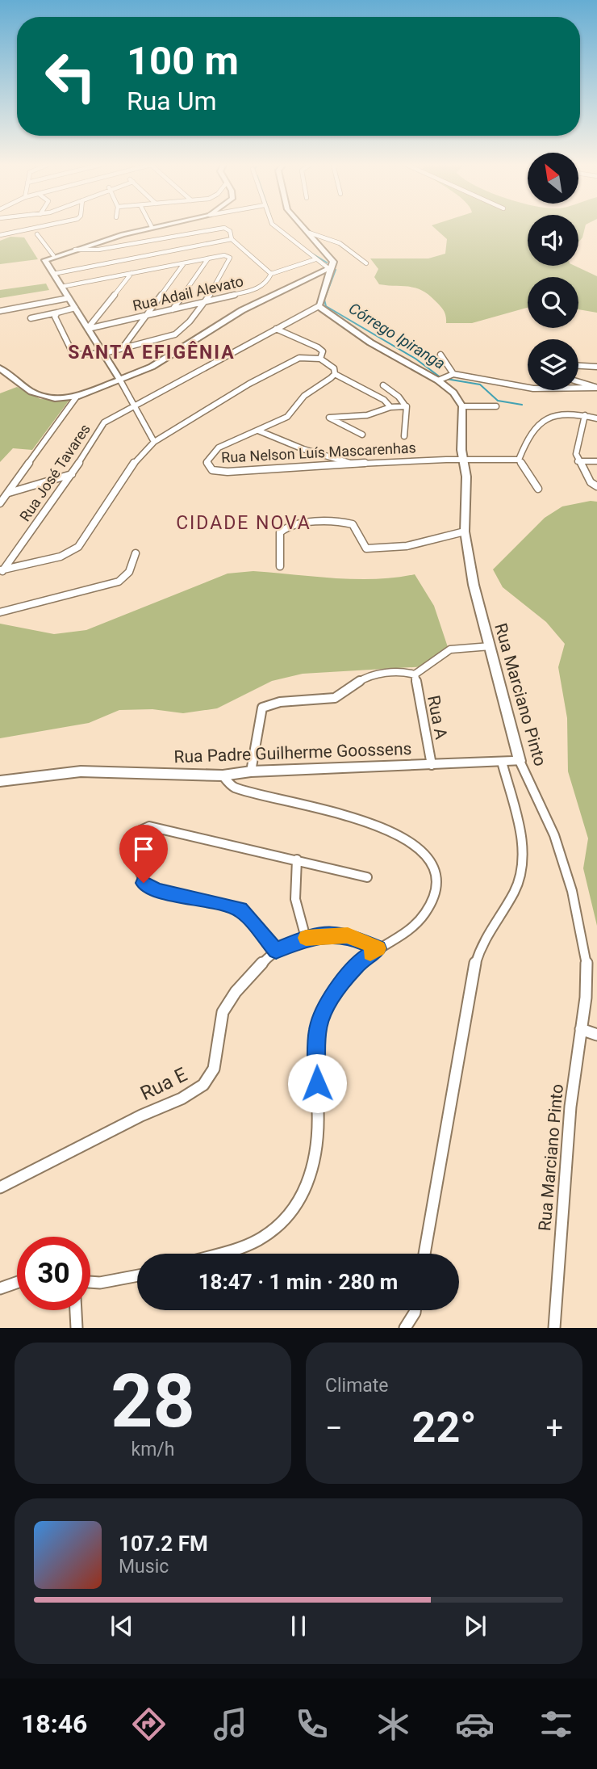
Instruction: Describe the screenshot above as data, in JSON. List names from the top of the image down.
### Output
{
  "streets": {
    "street": [
      "Rua Adail Alevato",
      "Rua Nelson Luís Mascarenhas",
      "Rua José Tavares",
      "Rua Marciano Pinto",
      "Rua A",
      "Rua Padre Guilherme Goossens",
      "Rua E"
    ]
  },
  "crossings": [
    ["Rua Nelson Luís Mascarenhas", "Rua Marciano Pinto"],
    ["Rua Marciano Pinto", "Rua Padre Guilherme Goossens"],
    ["Rua A", "Rua Padre Guilherme Goossens"]
  ],
  "districts": ["SANTA EFIGÊNIA", "CIDADE NOVA"],
  "water": ["Córrego Ipiranga"],
  "north": "top left",
  "page": {
    "turn": ["100 m", "Rua Um"],
    "limit": "30",
    "trip": "18:47 · 1 min · 280 m",
    "tile": [
      ["28", "km/h"],
      "Climate"
    ],
    "heat": ["−", "22°", "+"],
    "song": ["107.2 FM", "Music"],
    "tabs": "18:46"
  }
}
